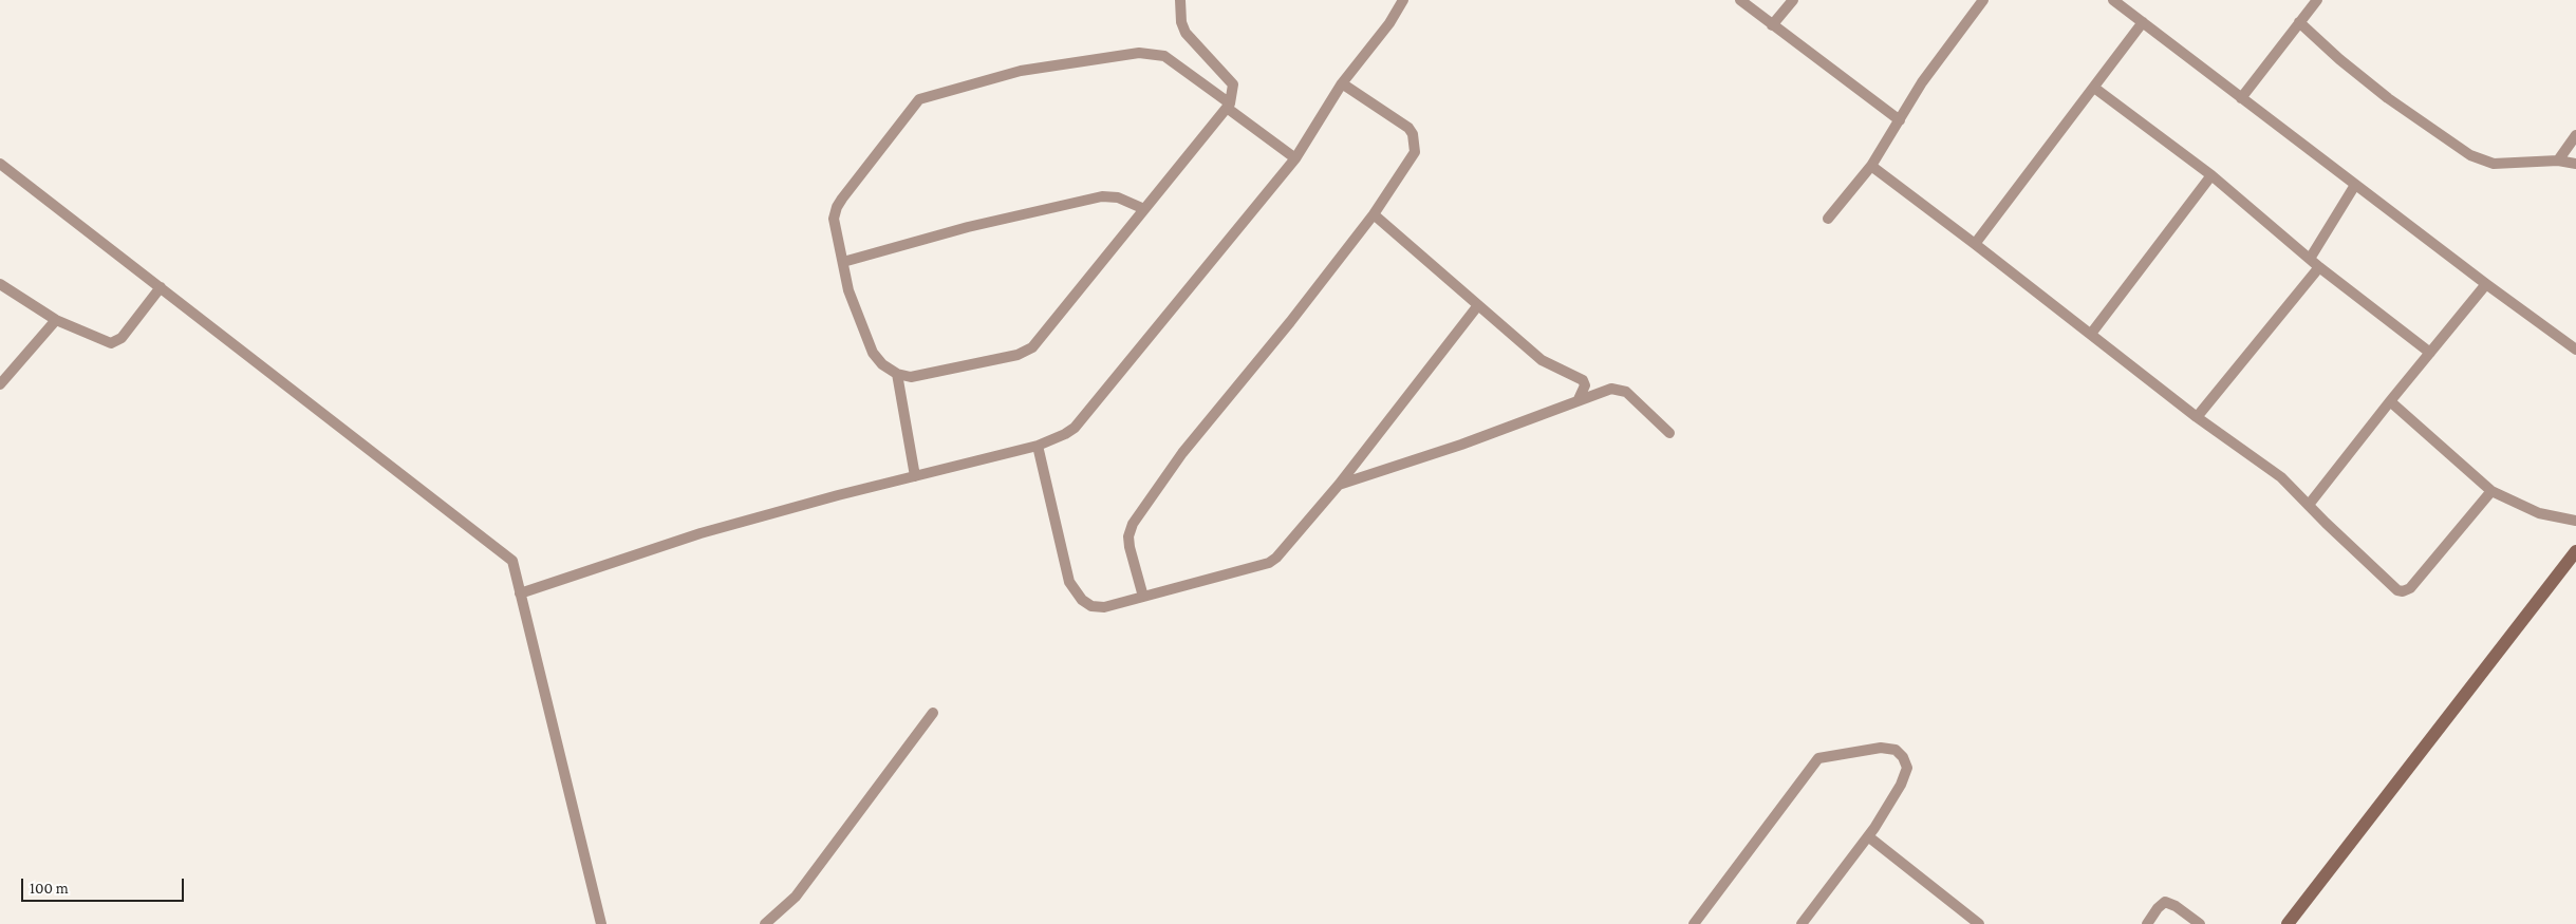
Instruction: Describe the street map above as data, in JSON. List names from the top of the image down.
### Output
{
  "scale_bar": "100 m"
}
